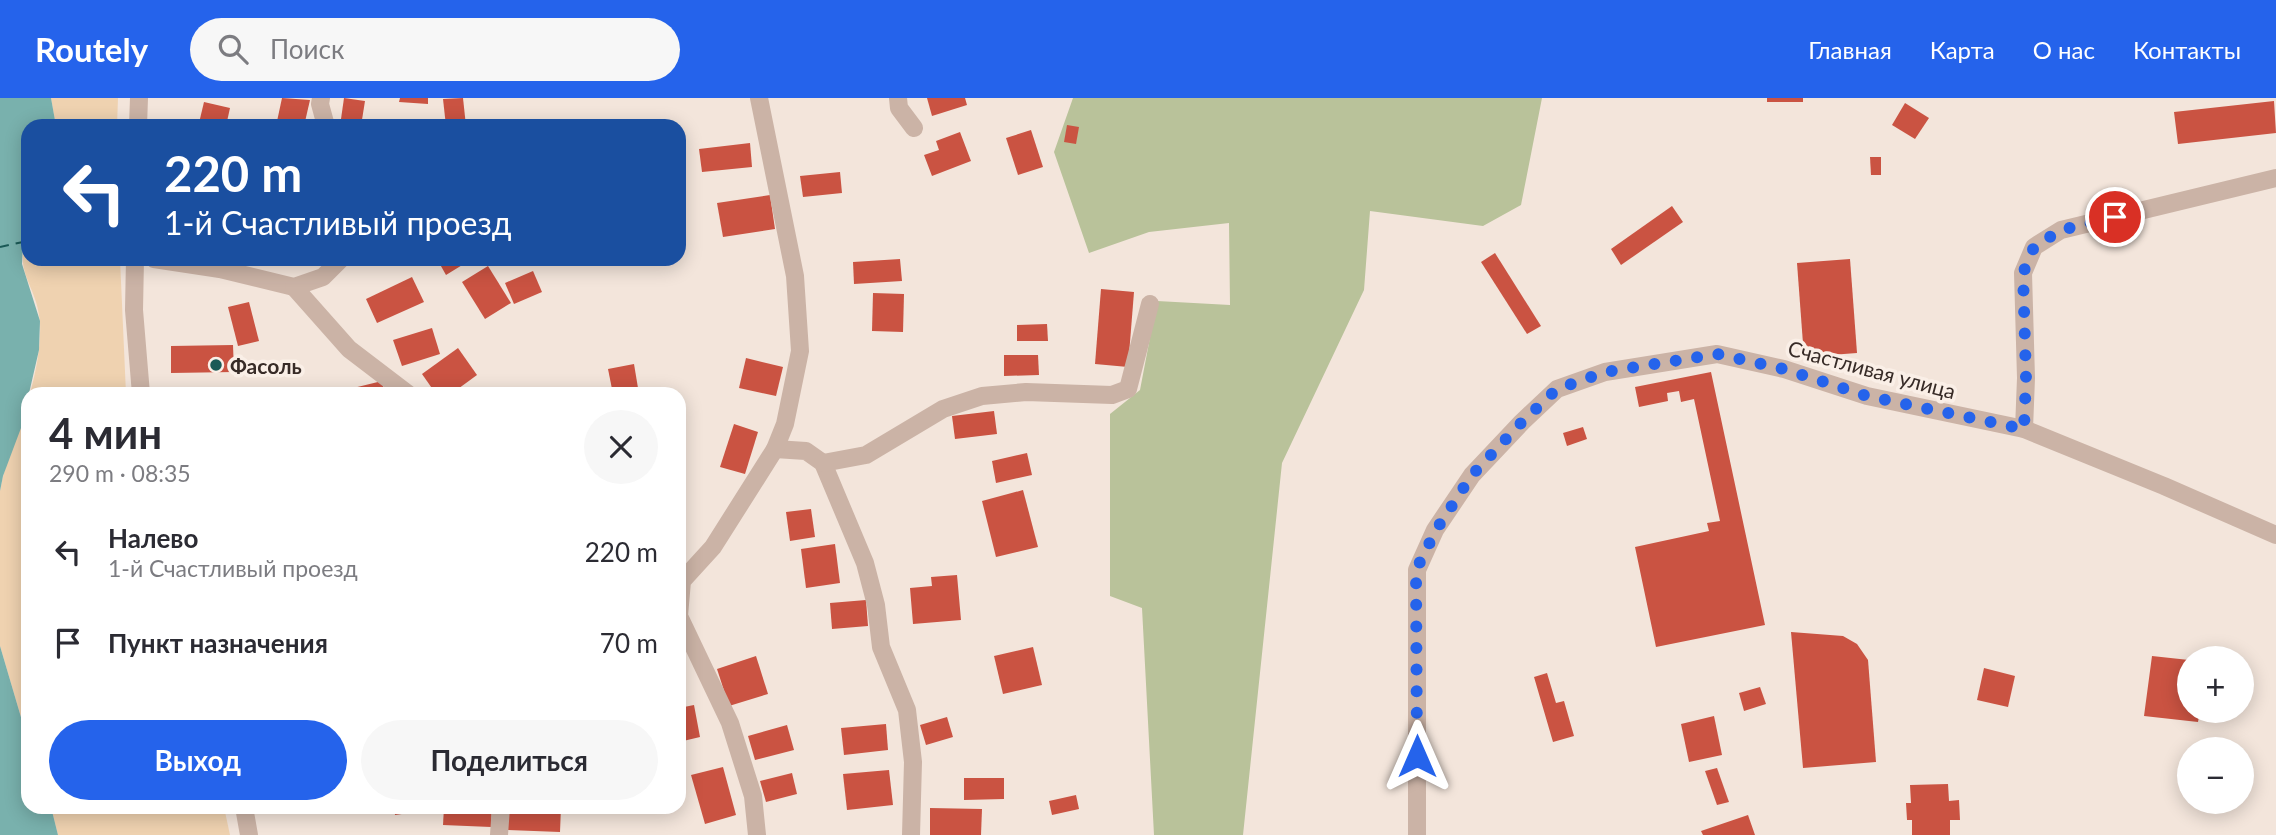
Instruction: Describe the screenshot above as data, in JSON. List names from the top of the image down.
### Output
{
  "streets": {
    "street": ["Счастливая улица"]
  },
  "places": ["Фасоль"],
  "page": {
    "header": "Routely",
    "search": "Поиск",
    "nav": [
      "Главная",
      "Карта",
      "О нас",
      "Контакты"
    ],
    "turn": ["220 m", "1-й Счастливый проезд"],
    "heading": ["4 мин", "290 m · 08:35"],
    "list": [
      {
        "name": "Налево",
        "note": "1-й Счастливый проезд",
        "value": "220 m"
      },
      {
        "name": "Пункт назначения",
        "value": "70 m"
      }
    ],
    "map_buttons": ["+", "−"],
    "buttons": ["Выход", "Поделиться"]
  }
}
